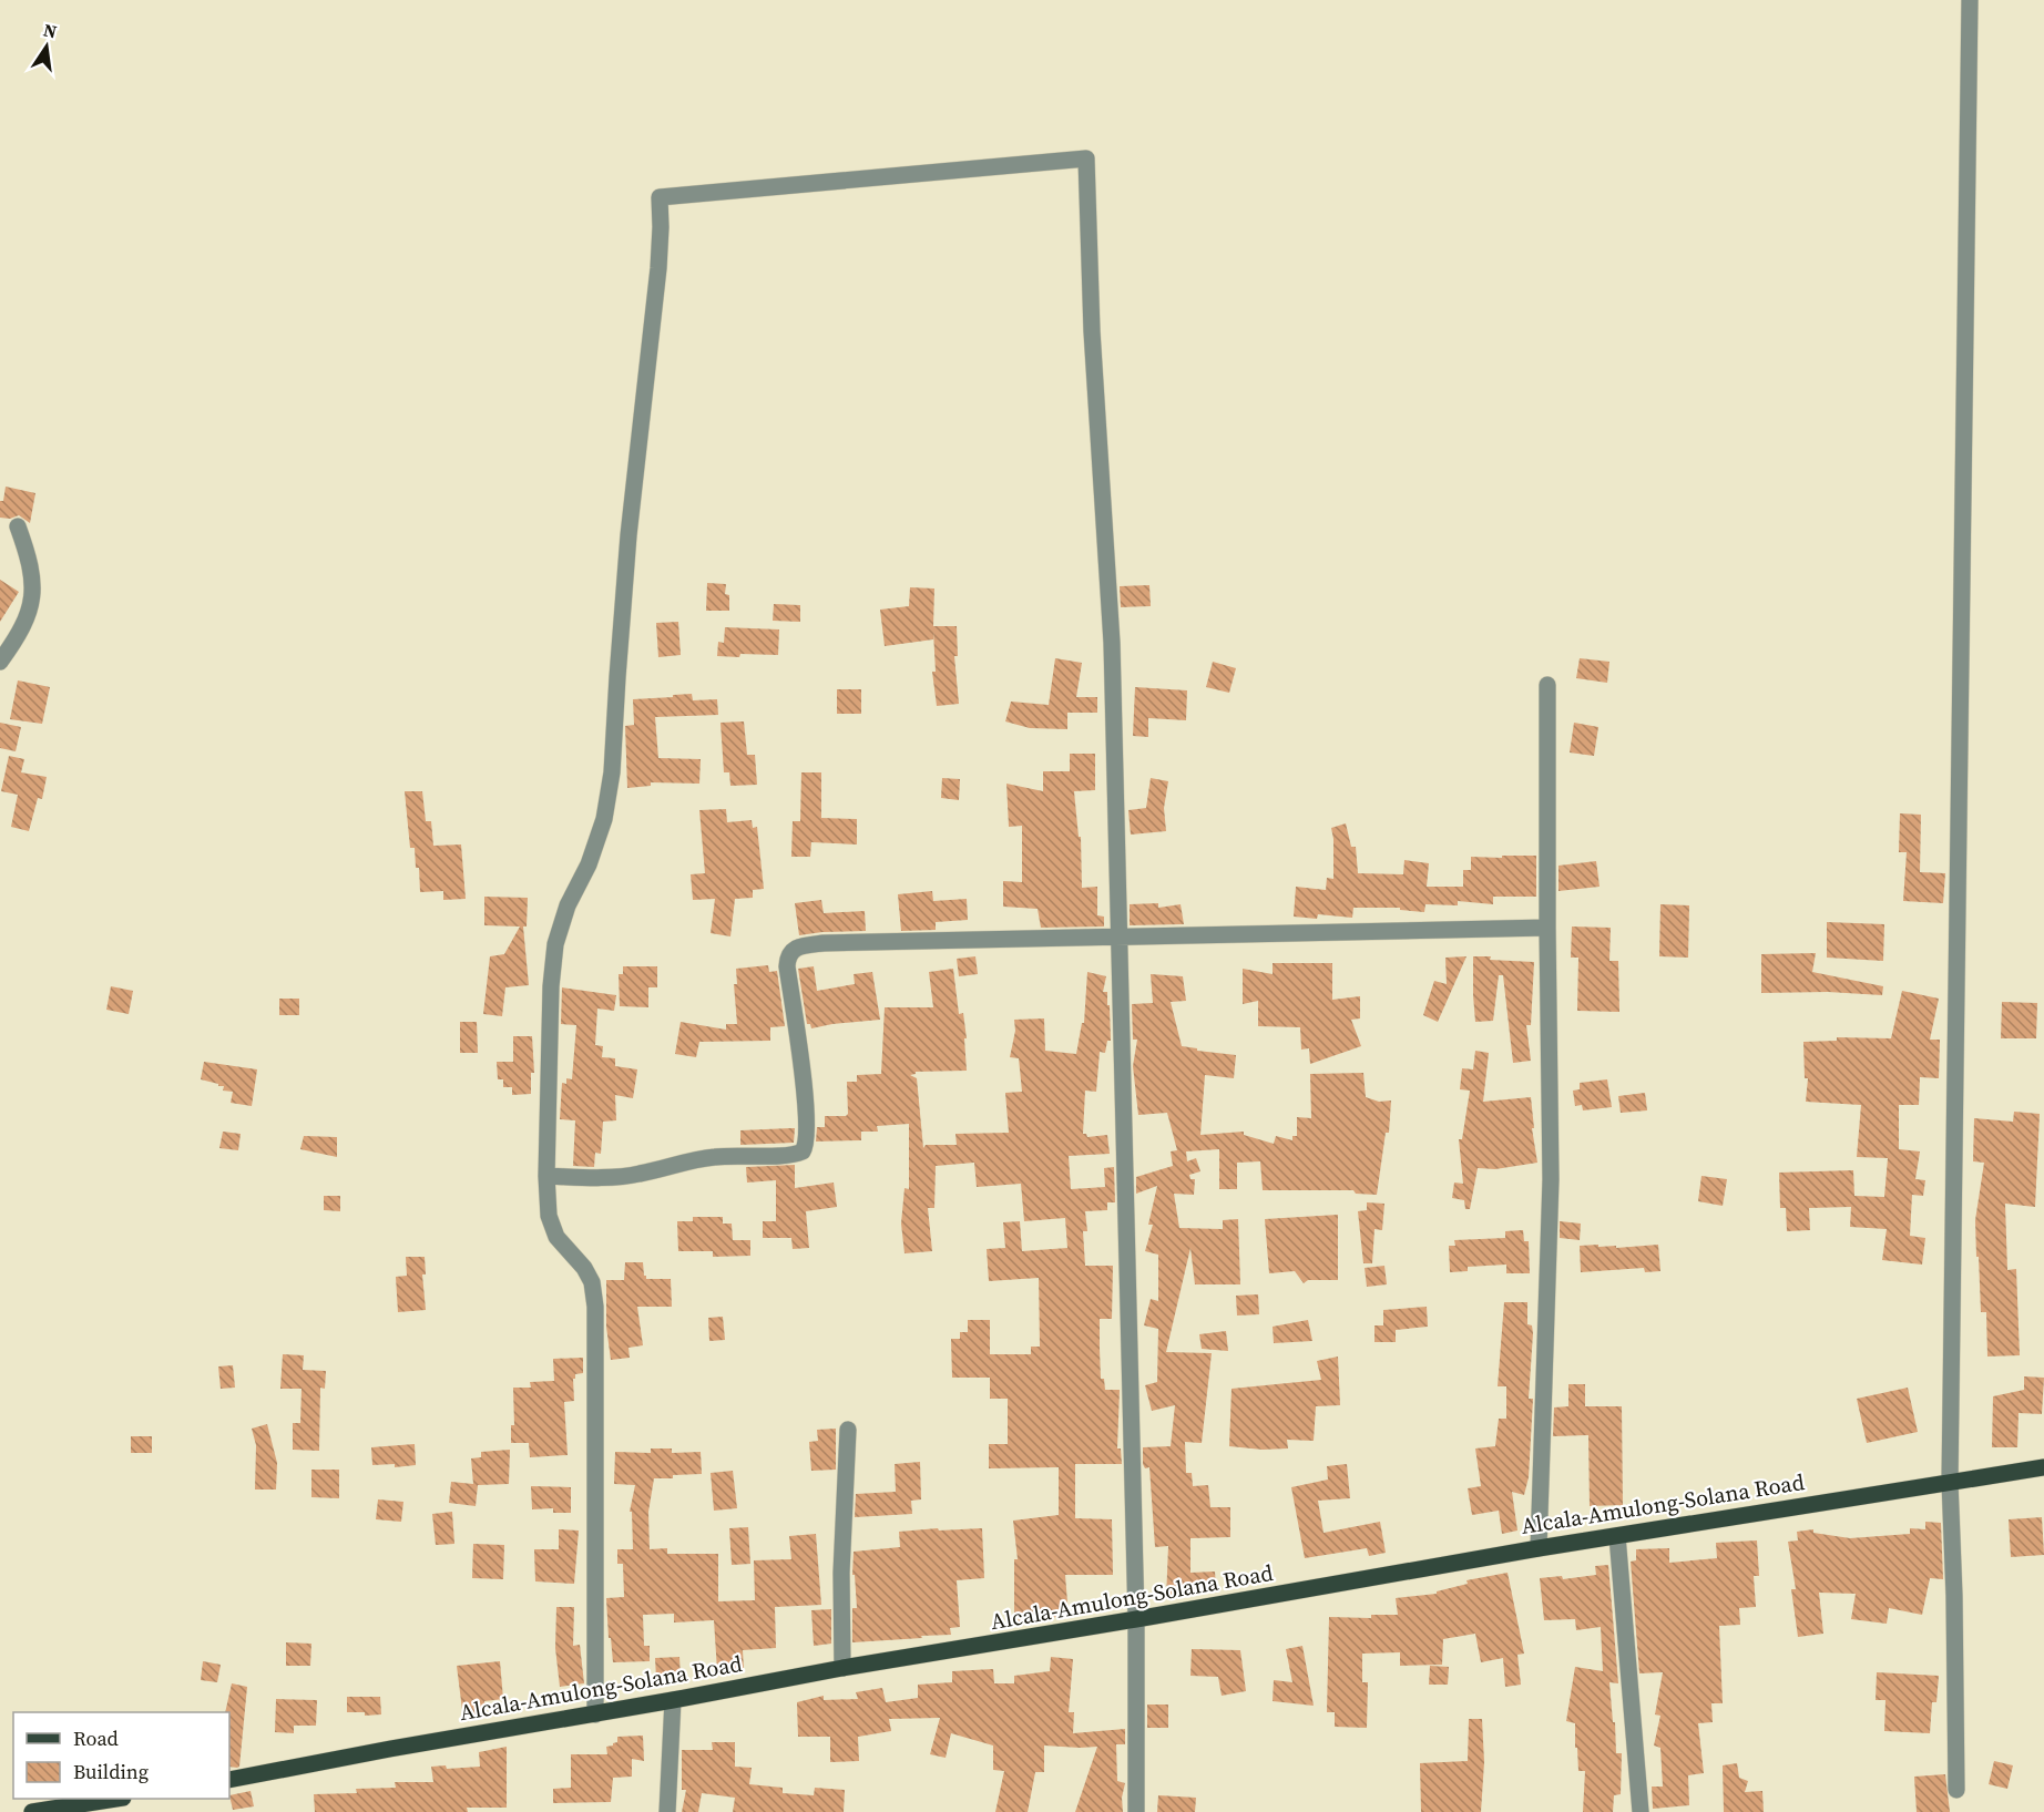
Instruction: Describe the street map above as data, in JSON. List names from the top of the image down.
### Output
{
  "streets": {
    "main road": ["Alcala-Amulong-Solana Road"]
  },
  "legend": ["Road", "Building"],
  "north": "top"
}
